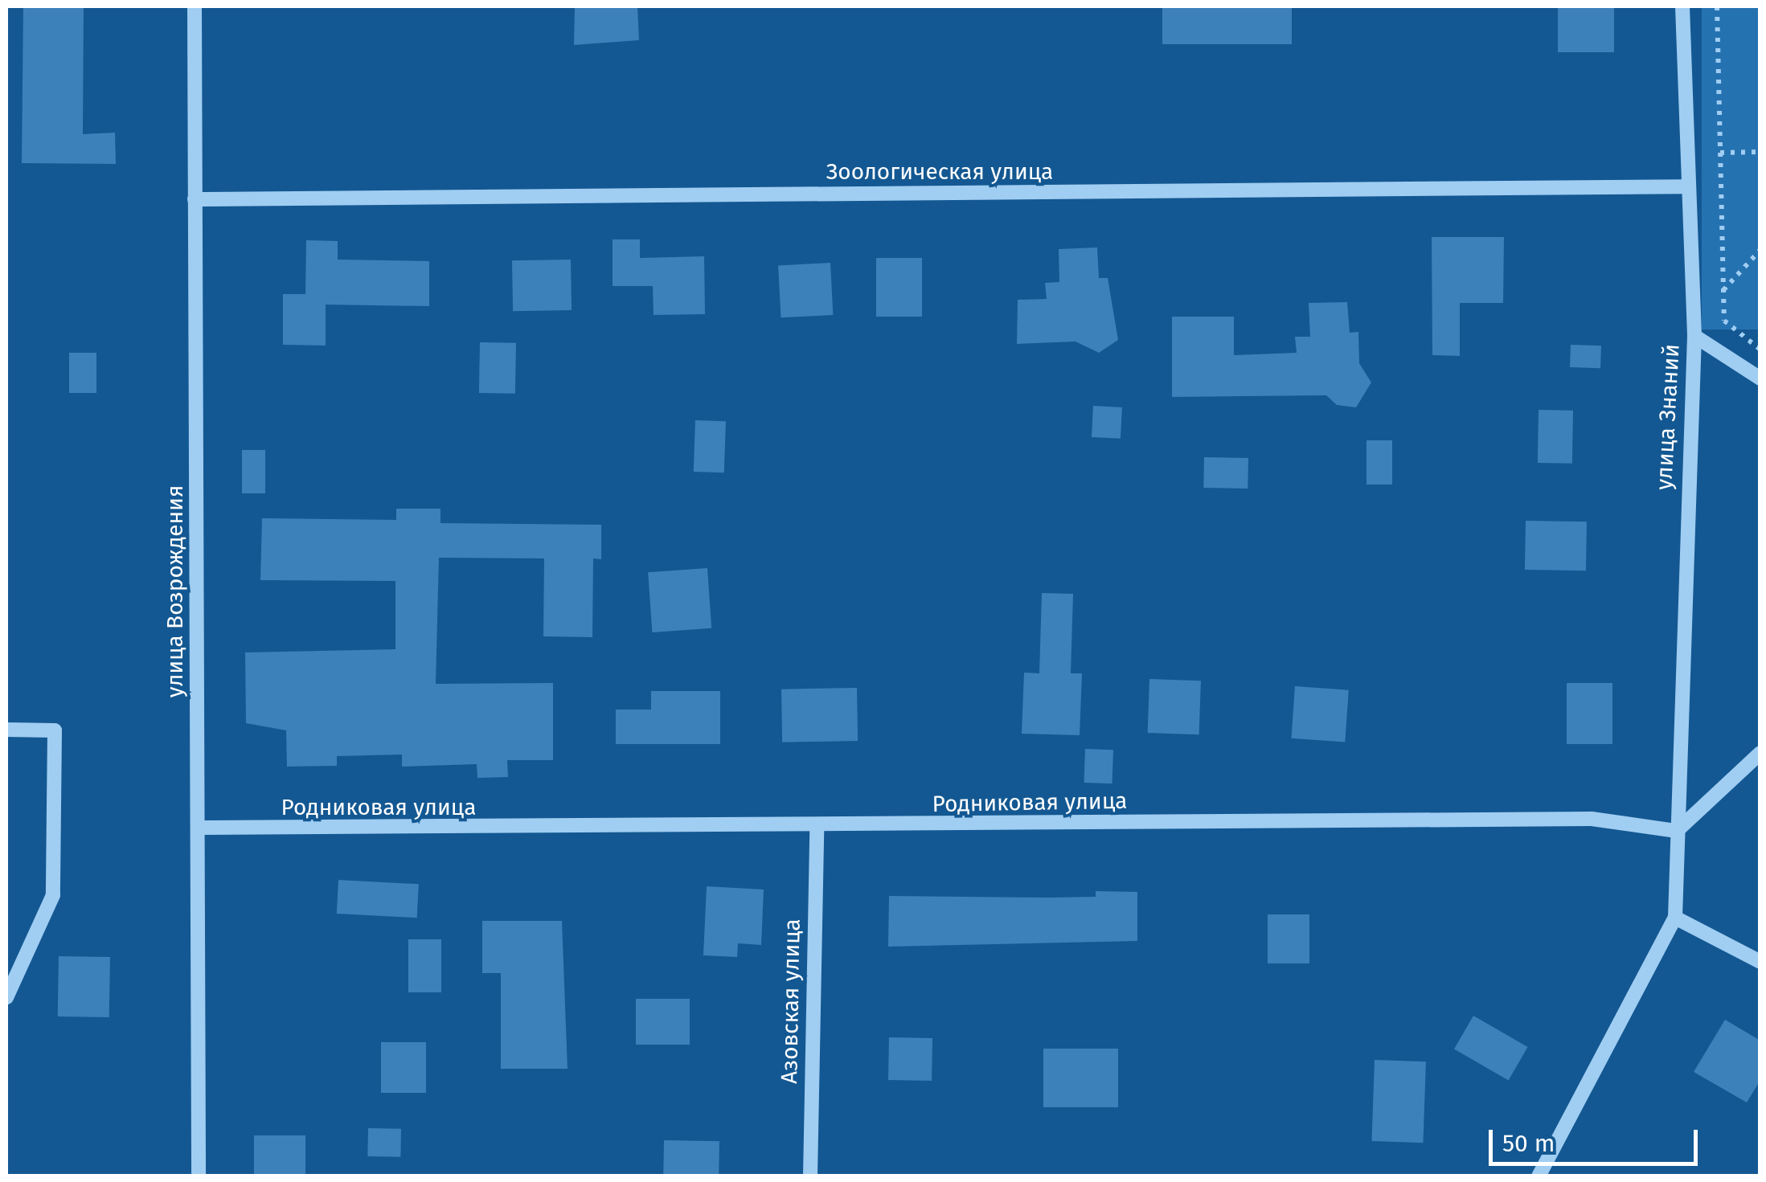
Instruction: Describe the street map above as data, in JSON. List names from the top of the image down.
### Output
{
  "streets": {
    "street": [
      "Зоологическая улица",
      "улица Знаний",
      "улица Возрождения",
      "Родниковая улица",
      "Азовская улица"
    ]
  },
  "crossings": [
    ["Зоологическая улица", "улица Знаний"],
    ["Зоологическая улица", "улица Возрождения"],
    ["улица Знаний", "Родниковая улица"],
    ["улица Возрождения", "Родниковая улица"],
    ["Родниковая улица", "Азовская улица"]
  ],
  "scale_bar": "50 m"
}
